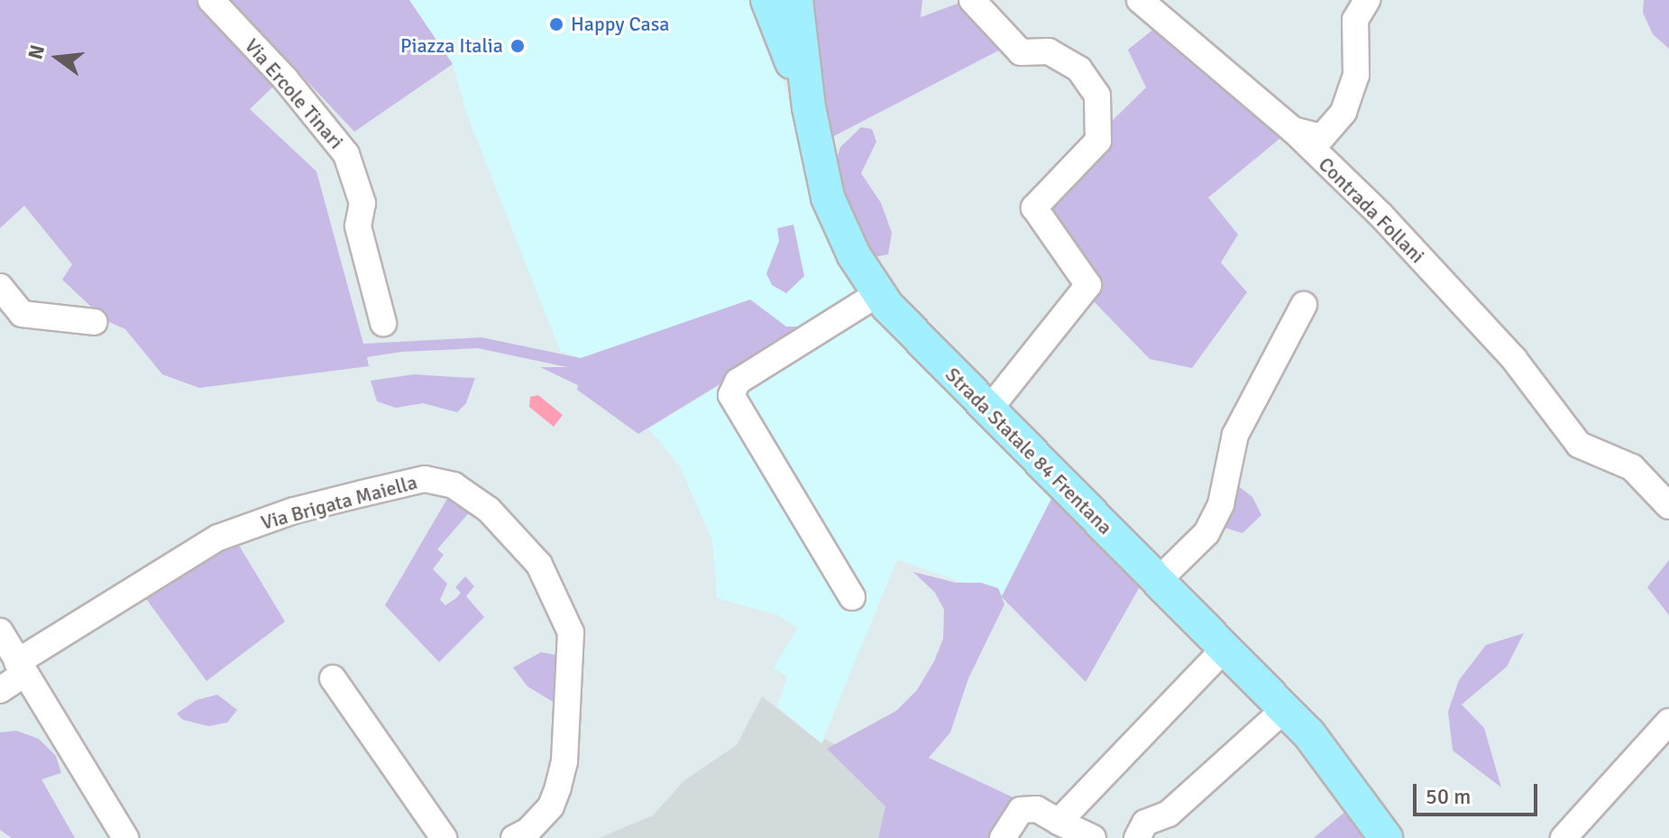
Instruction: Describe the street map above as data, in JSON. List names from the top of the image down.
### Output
{
  "streets": {
    "main road": ["Strada Statale 84 Frentana"],
    "street": ["Via Ercole Tinari", "Contrada Follani", "Via Brigata Maiella"]
  },
  "places": ["Happy Casa", "Piazza Italia"],
  "scale_bar": "50 m",
  "north": "left"
}
